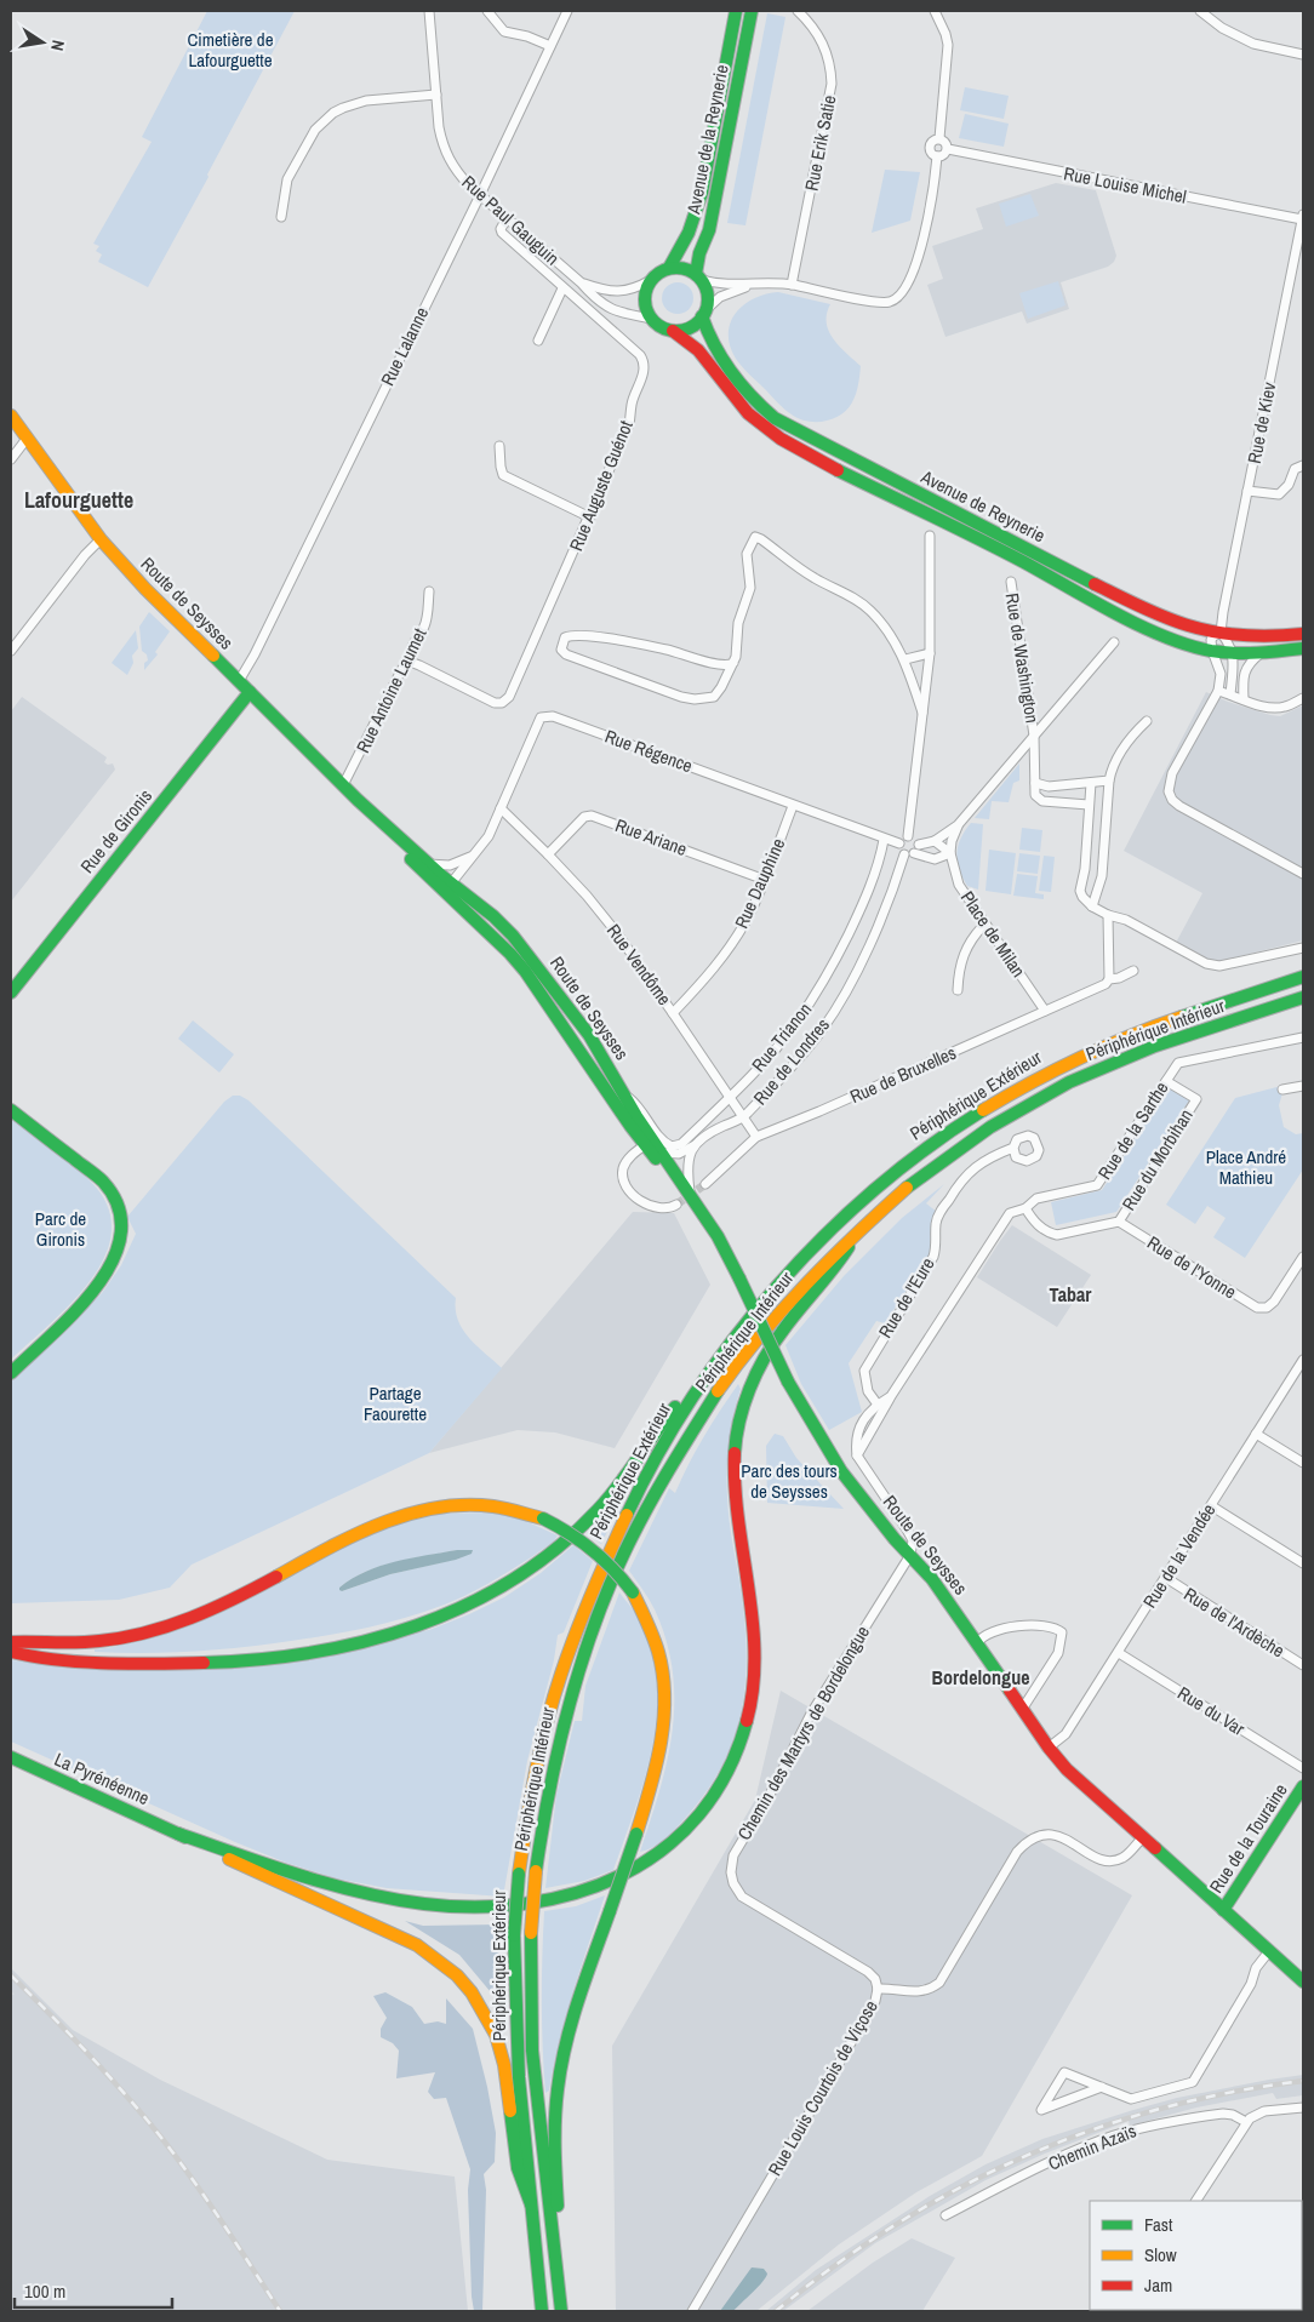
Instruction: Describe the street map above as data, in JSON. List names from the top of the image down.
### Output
{
  "streets": {
    "main road": [
      "Avenue de la Reynerie",
      "Avenue de Reynerie",
      "Route de Seysses",
      "Rue de Gironis",
      "Périphérique Intérieur",
      "Périphérique Extérieur",
      "La Pyrénéenne",
      "Rue de la Touraine"
    ],
    "street": [
      "Rue Erik Satie",
      "Rue Louise Michel",
      "Rue Paul Gauguin",
      "Rue Lalanne",
      "Rue de Kiev",
      "Rue Auguste Guénot",
      "Rue de Washington",
      "Rue Antoine Laumet",
      "Rue Régence",
      "Rue Ariane",
      "Rue Dauphine",
      "Place de Milan",
      "Rue Vendôme",
      "Rue Trianon",
      "Rue de Londres",
      "Rue de Bruxelles",
      "Rue de la Sarthe",
      "Rue du Morbihan",
      "Rue de l'Yonne",
      "Rue de l'Eure",
      "Rue de la Vendée",
      "Rue de l'Ardèche",
      "Rue du Var",
      "Chemin des Martyrs de Bordelongue",
      "Rue Louis Courtois de Viçose",
      "Chemin Azaïs"
    ]
  },
  "crossings": [
    ["Avenue de la Reynerie", "Rue Paul Gauguin"],
    ["Avenue de la Reynerie", "Avenue de Reynerie"],
    ["Rue Louise Michel", "Rue de Kiev"],
    ["Rue Paul Gauguin", "Rue Lalanne"],
    ["Rue Paul Gauguin", "Rue Auguste Guénot"],
    ["Rue Paul Gauguin", "Avenue de Reynerie"],
    ["Rue Lalanne", "Route de Seysses"],
    ["Rue de Kiev", "Avenue de Reynerie"],
    ["Rue Auguste Guénot", "Rue Antoine Laumet"],
    ["Route de Seysses", "Rue Antoine Laumet"],
    ["Route de Seysses", "Rue Régence"],
    ["Route de Seysses", "Rue de Gironis"],
    ["Route de Seysses", "Rue Trianon"],
    ["Route de Seysses", "Rue de Londres"],
    ["Route de Seysses", "Rue de la Vendée"],
    ["Route de Seysses", "Chemin des Martyrs de Bordelongue"],
    ["Route de Seysses", "Rue de la Touraine"],
    ["Route de Seysses", "Rue Louis Courtois de Viçose"],
    ["Rue de Washington", "Place de Milan"],
    ["Rue Régence", "Rue Dauphine"],
    ["Rue Régence", "Rue Vendôme"],
    ["Rue Régence", "Rue Trianon"],
    ["Rue Ariane", "Rue Dauphine"],
    ["Rue Ariane", "Rue Vendôme"],
    ["Rue Dauphine", "Rue Vendôme"],
    ["Place de Milan", "Rue de Londres"],
    ["Place de Milan", "Rue de Bruxelles"],
    ["Rue Vendôme", "Rue Trianon"],
    ["Rue Vendôme", "Rue de Londres"],
    ["Rue Vendôme", "Rue de Bruxelles"],
    ["Rue de la Sarthe", "Rue du Morbihan"],
    ["Rue de la Sarthe", "Rue de l'Eure"],
    ["Rue du Morbihan", "Rue de l'Yonne"],
    ["Rue de la Vendée", "Rue de l'Ardèche"],
    ["Rue de la Vendée", "Rue du Var"],
    ["Chemin des Martyrs de Bordelongue", "Rue Louis Courtois de Viçose"]
  ],
  "districts": ["Lafourguette", "Tabar", "Bordelongue"],
  "parks": [
    "Cimetière de Lafourguette",
    "Place André Mathieu",
    "Parc de Gironis",
    "Partage Faourette",
    "Parc des tours de Seysses"
  ],
  "legend": ["Fast", "Slow", "Jam"],
  "scale_bar": "100 m",
  "north": "right"
}
